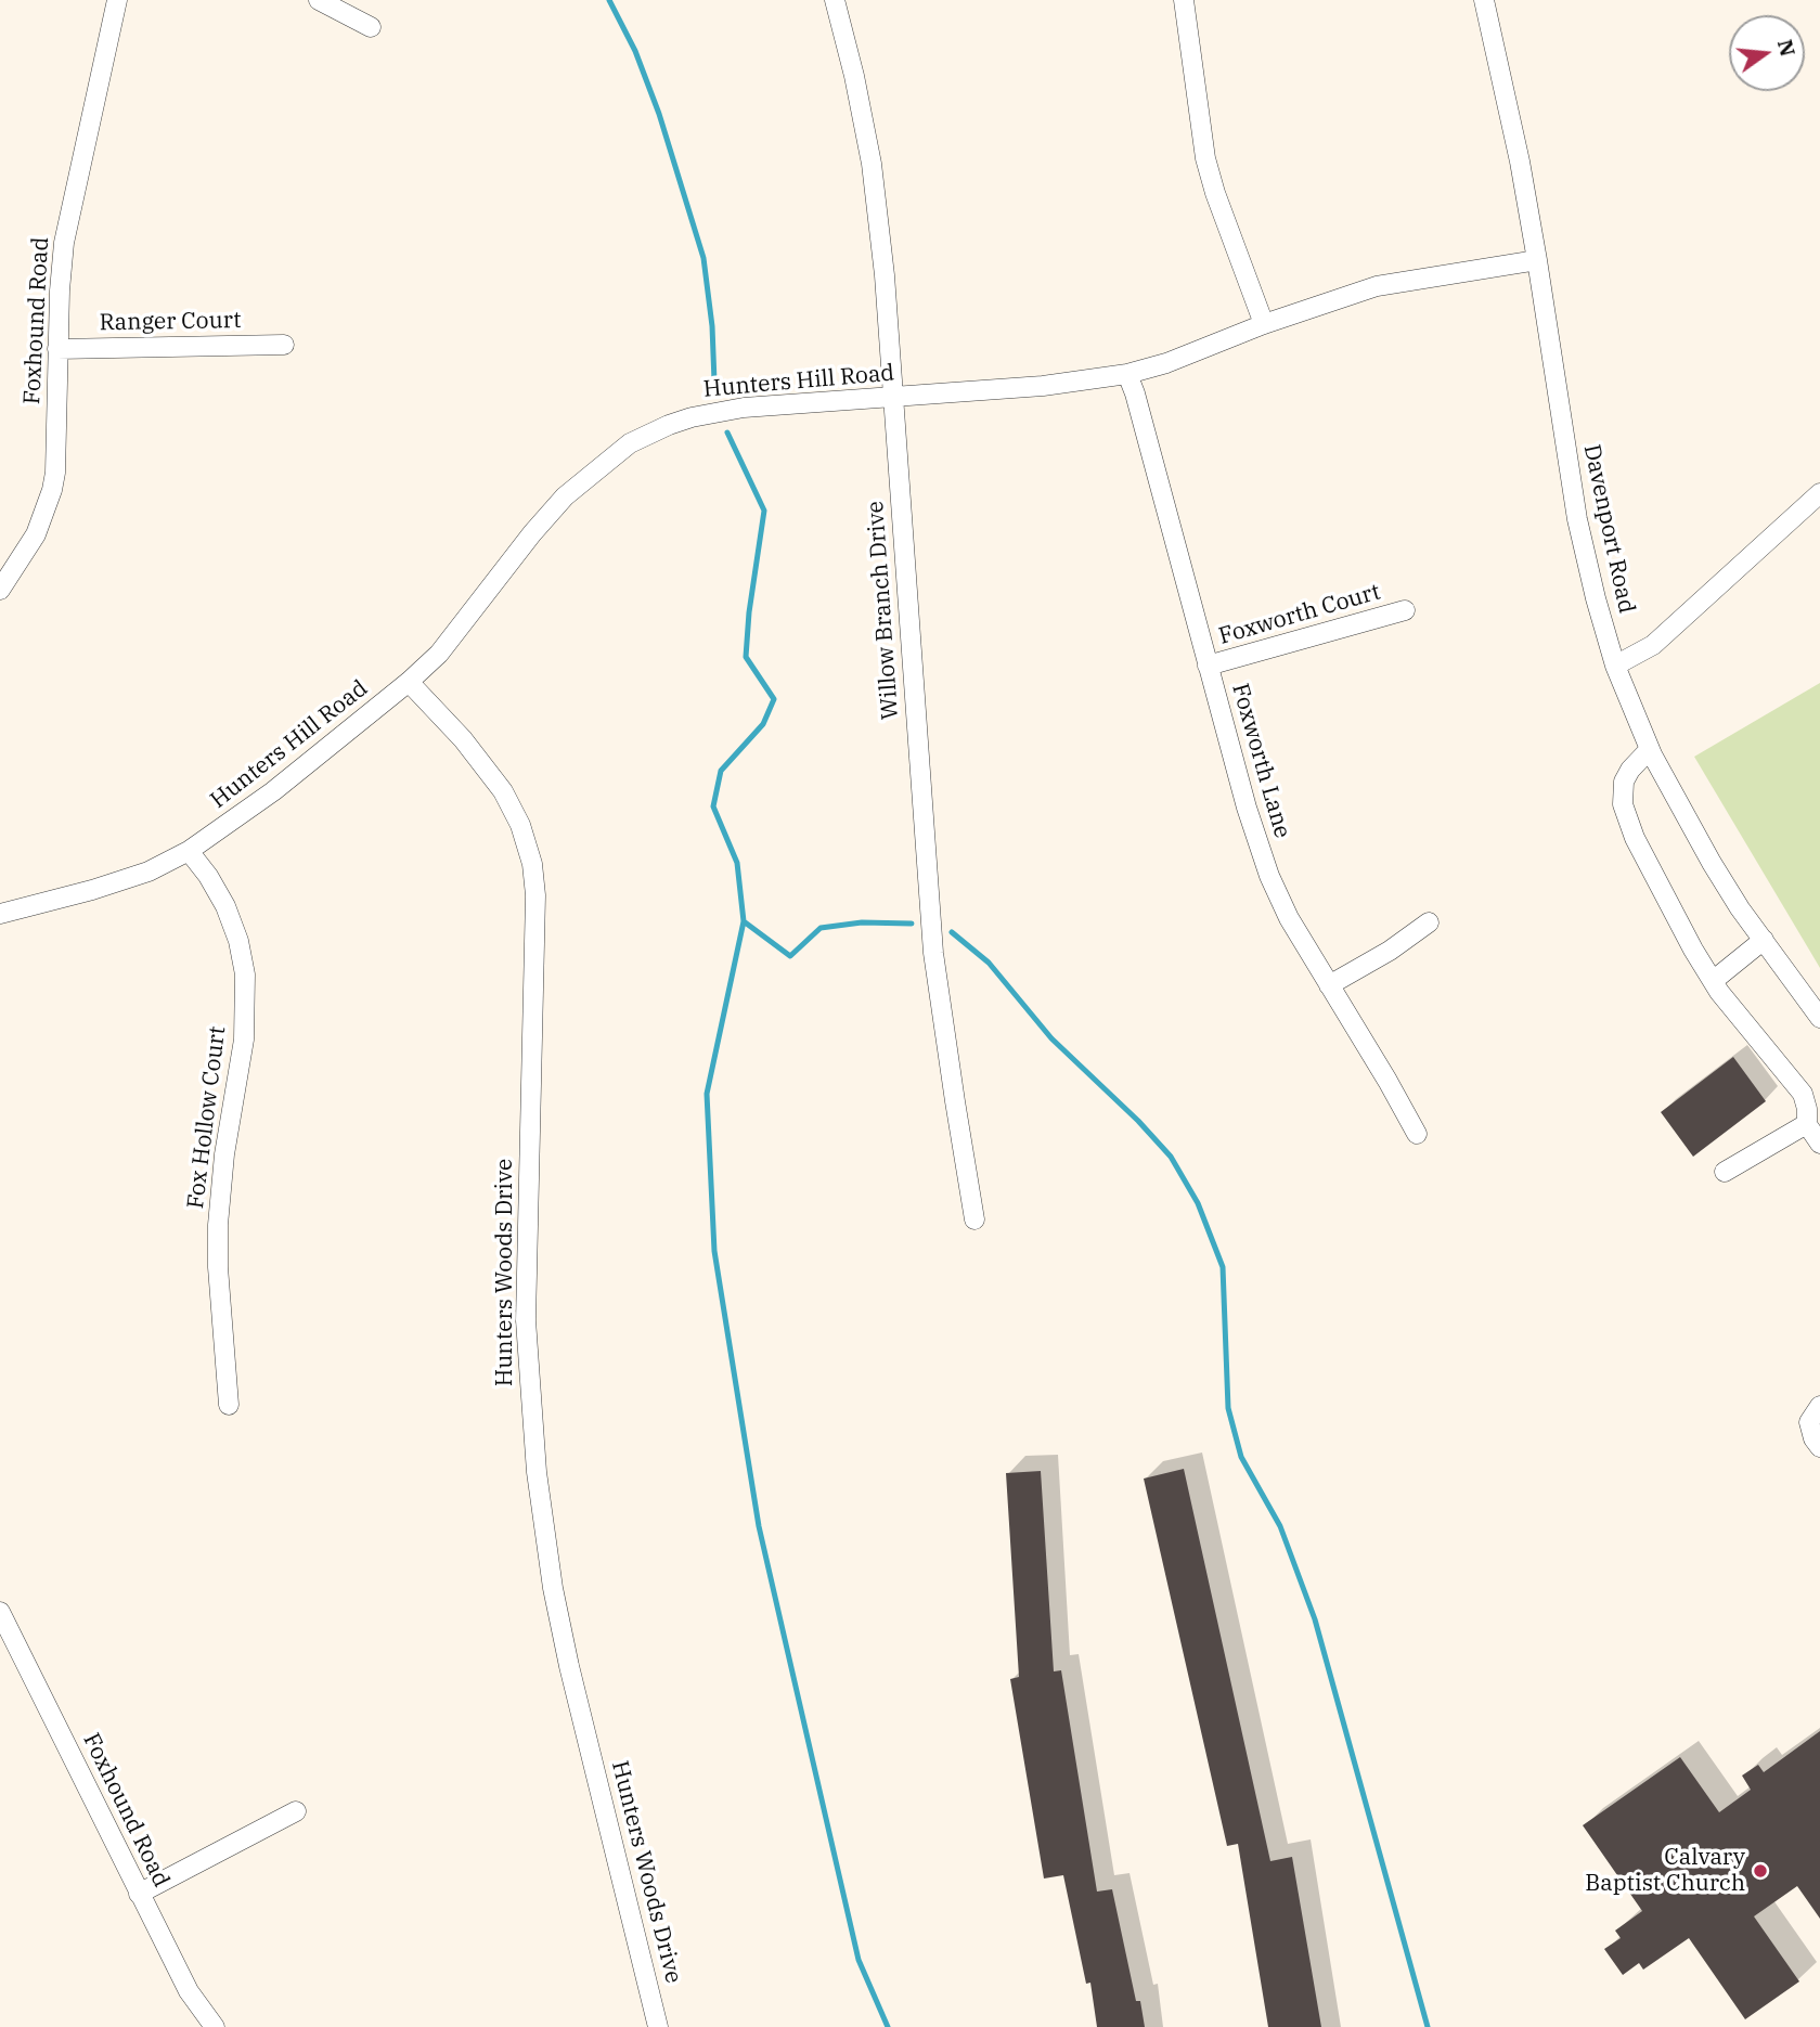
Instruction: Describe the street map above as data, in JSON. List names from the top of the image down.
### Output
{
  "streets": {
    "street": [
      "Foxhound Road",
      "Ranger Court",
      "Hunters Hill Road",
      "Davenport Road",
      "Willow Branch Drive",
      "Foxworth Court",
      "Foxworth Lane",
      "Fox Hollow Court",
      "Hunters Woods Drive"
    ]
  },
  "crossings": [
    ["Foxhound Road", "Ranger Court"],
    ["Hunters Hill Road", "Davenport Road"],
    ["Hunters Hill Road", "Willow Branch Drive"],
    ["Hunters Hill Road", "Foxworth Lane"],
    ["Hunters Hill Road", "Fox Hollow Court"],
    ["Hunters Hill Road", "Hunters Woods Drive"],
    ["Foxworth Court", "Foxworth Lane"]
  ],
  "places": ["Calvary Baptist Church"],
  "north": "right"
}
